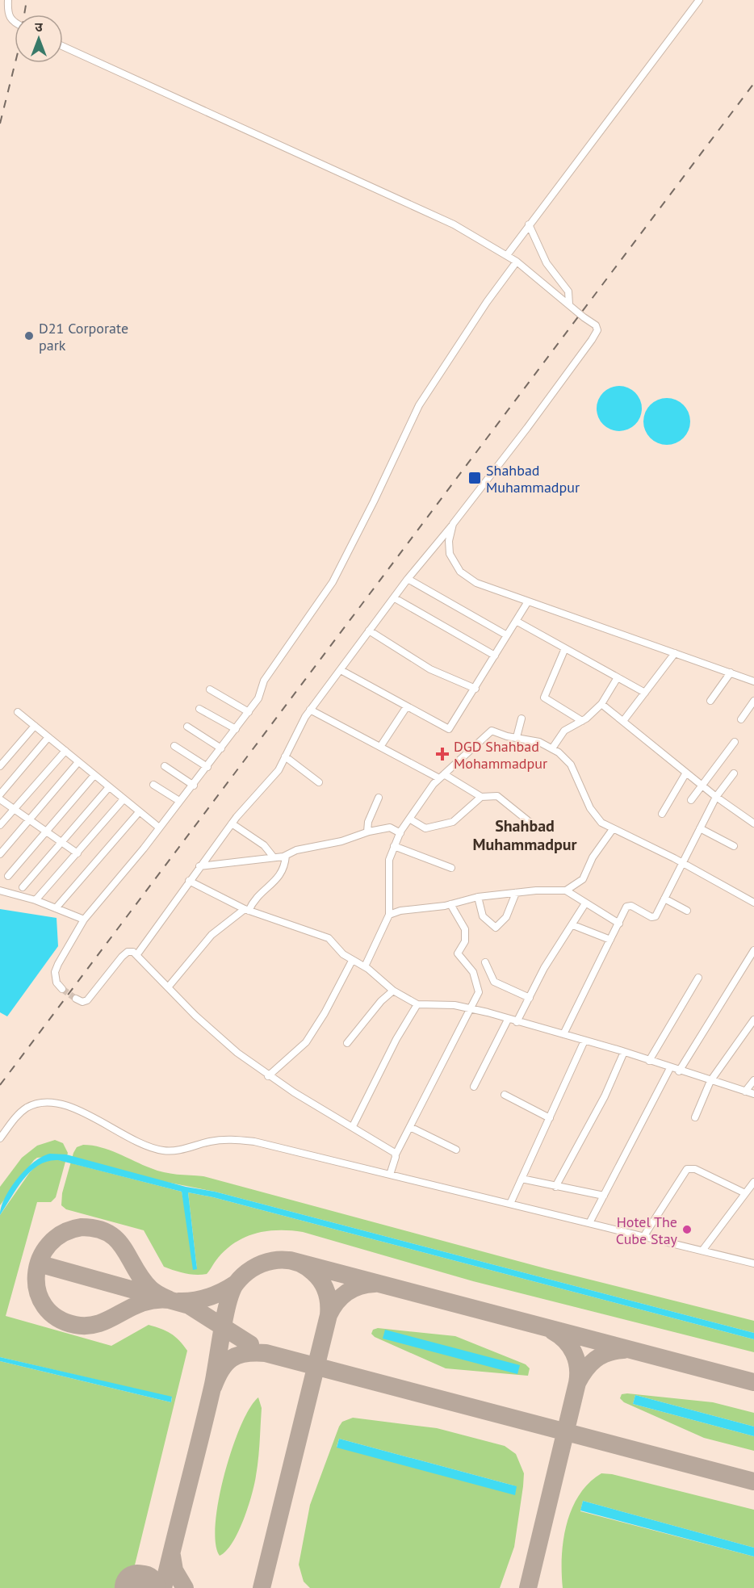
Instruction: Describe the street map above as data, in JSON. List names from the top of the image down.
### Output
{
  "districts": ["Shahbad Muhammadpur"],
  "places": {
    "other": ["D21 Corporate park", "Hotel The Cube Stay"],
    "transit": ["Shahbad Muhammadpur"],
    "health": ["DGD Shahbad Mohammadpur"]
  },
  "north": "top"
}
